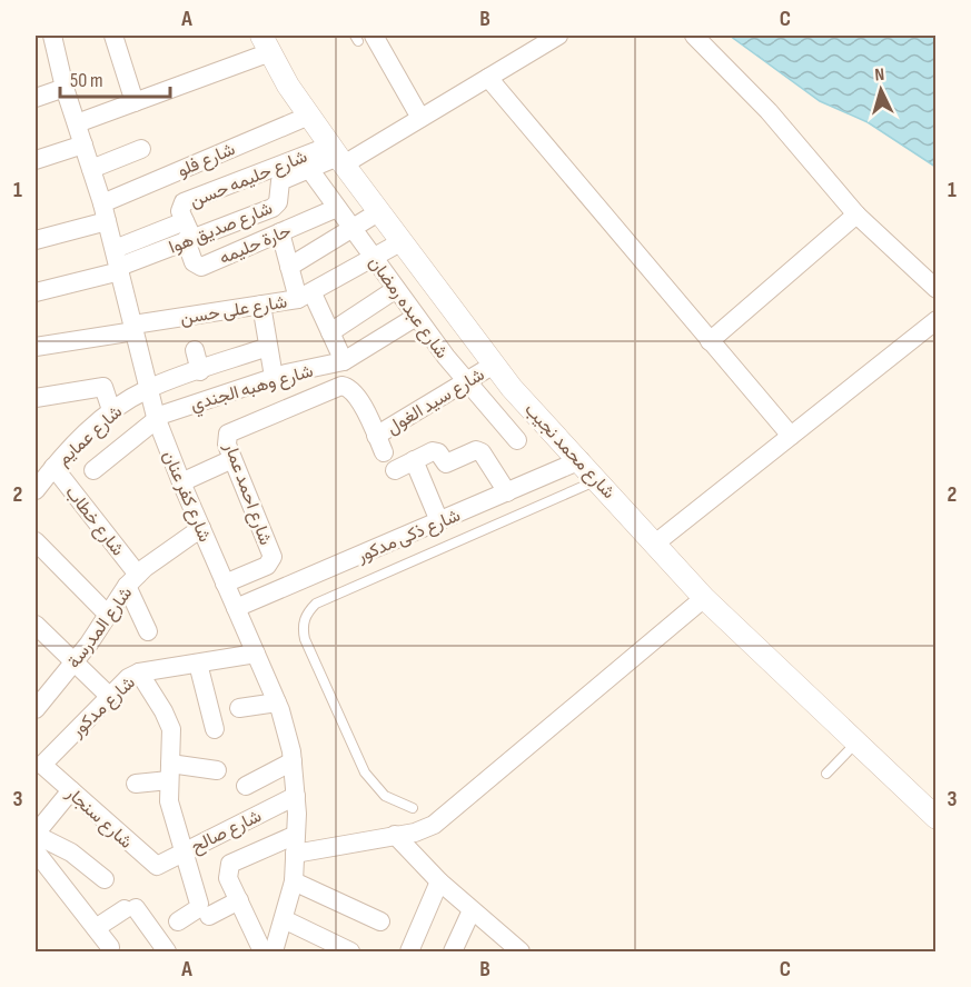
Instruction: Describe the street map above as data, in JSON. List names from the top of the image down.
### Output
{
  "streets": {
    "street": [
      "شارع فلو",
      "شارع حليمه حسن",
      "شارع صديق هوا",
      "حارة حليمه",
      "شارع عبده رمضان",
      "شارع على حسن",
      "شارع وهبه الجندي",
      "شارع سيد الغول",
      "شارع عمايم",
      "شارع محمد نجيب",
      "شارع احمد عمار",
      "شارع كفر عنان",
      "شارع خطاب",
      "شارع ذكى مدكور",
      "شارع المدرسة",
      "شارع مدكور",
      "شارع سنجار",
      "شارع صالح"
    ]
  },
  "crossings": [
    ["شارع فلو", "شارع محمد نجيب"],
    ["شارع فلو", "شارع كفر عنان"],
    ["شارع حليمه حسن", "شارع صديق هوا"],
    ["شارع حليمه حسن", "حارة حليمه"],
    ["شارع حليمه حسن", "شارع محمد نجيب"],
    ["شارع حليمه حسن", "شارع كفر عنان"],
    ["شارع صديق هوا", "حارة حليمه"],
    ["شارع صديق هوا", "شارع عبده رمضان"],
    ["شارع صديق هوا", "شارع محمد نجيب"],
    ["حارة حليمه", "شارع عبده رمضان"],
    ["شارع عبده رمضان", "شارع على حسن"],
    ["شارع عبده رمضان", "شارع وهبه الجندي"],
    ["شارع عبده رمضان", "شارع سيد الغول"],
    ["شارع على حسن", "شارع محمد نجيب"],
    ["شارع على حسن", "شارع كفر عنان"],
    ["شارع وهبه الجندي", "شارع كفر عنان"],
    ["شارع سيد الغول", "شارع محمد نجيب"],
    ["شارع سيد الغول", "شارع احمد عمار"],
    ["شارع عمايم", "شارع كفر عنان"],
    ["شارع عمايم", "شارع خطاب"],
    ["شارع محمد نجيب", "شارع ذكى مدكور"],
    ["شارع احمد عمار", "شارع كفر عنان"],
    ["شارع كفر عنان", "شارع ذكى مدكور"],
    ["شارع كفر عنان", "شارع المدرسة"],
    ["شارع كفر عنان", "شارع مدكور"],
    ["شارع كفر عنان", "شارع صالح"],
    ["شارع خطاب", "شارع المدرسة"],
    ["شارع مدكور", "شارع سنجار"],
    ["شارع سنجار", "شارع صالح"]
  ],
  "scale_bar": "50 m",
  "north": "top",
  "grid": {
    "columns": ["A", "B", "C"],
    "rows": ["1", "2", "3"]
  }
}
